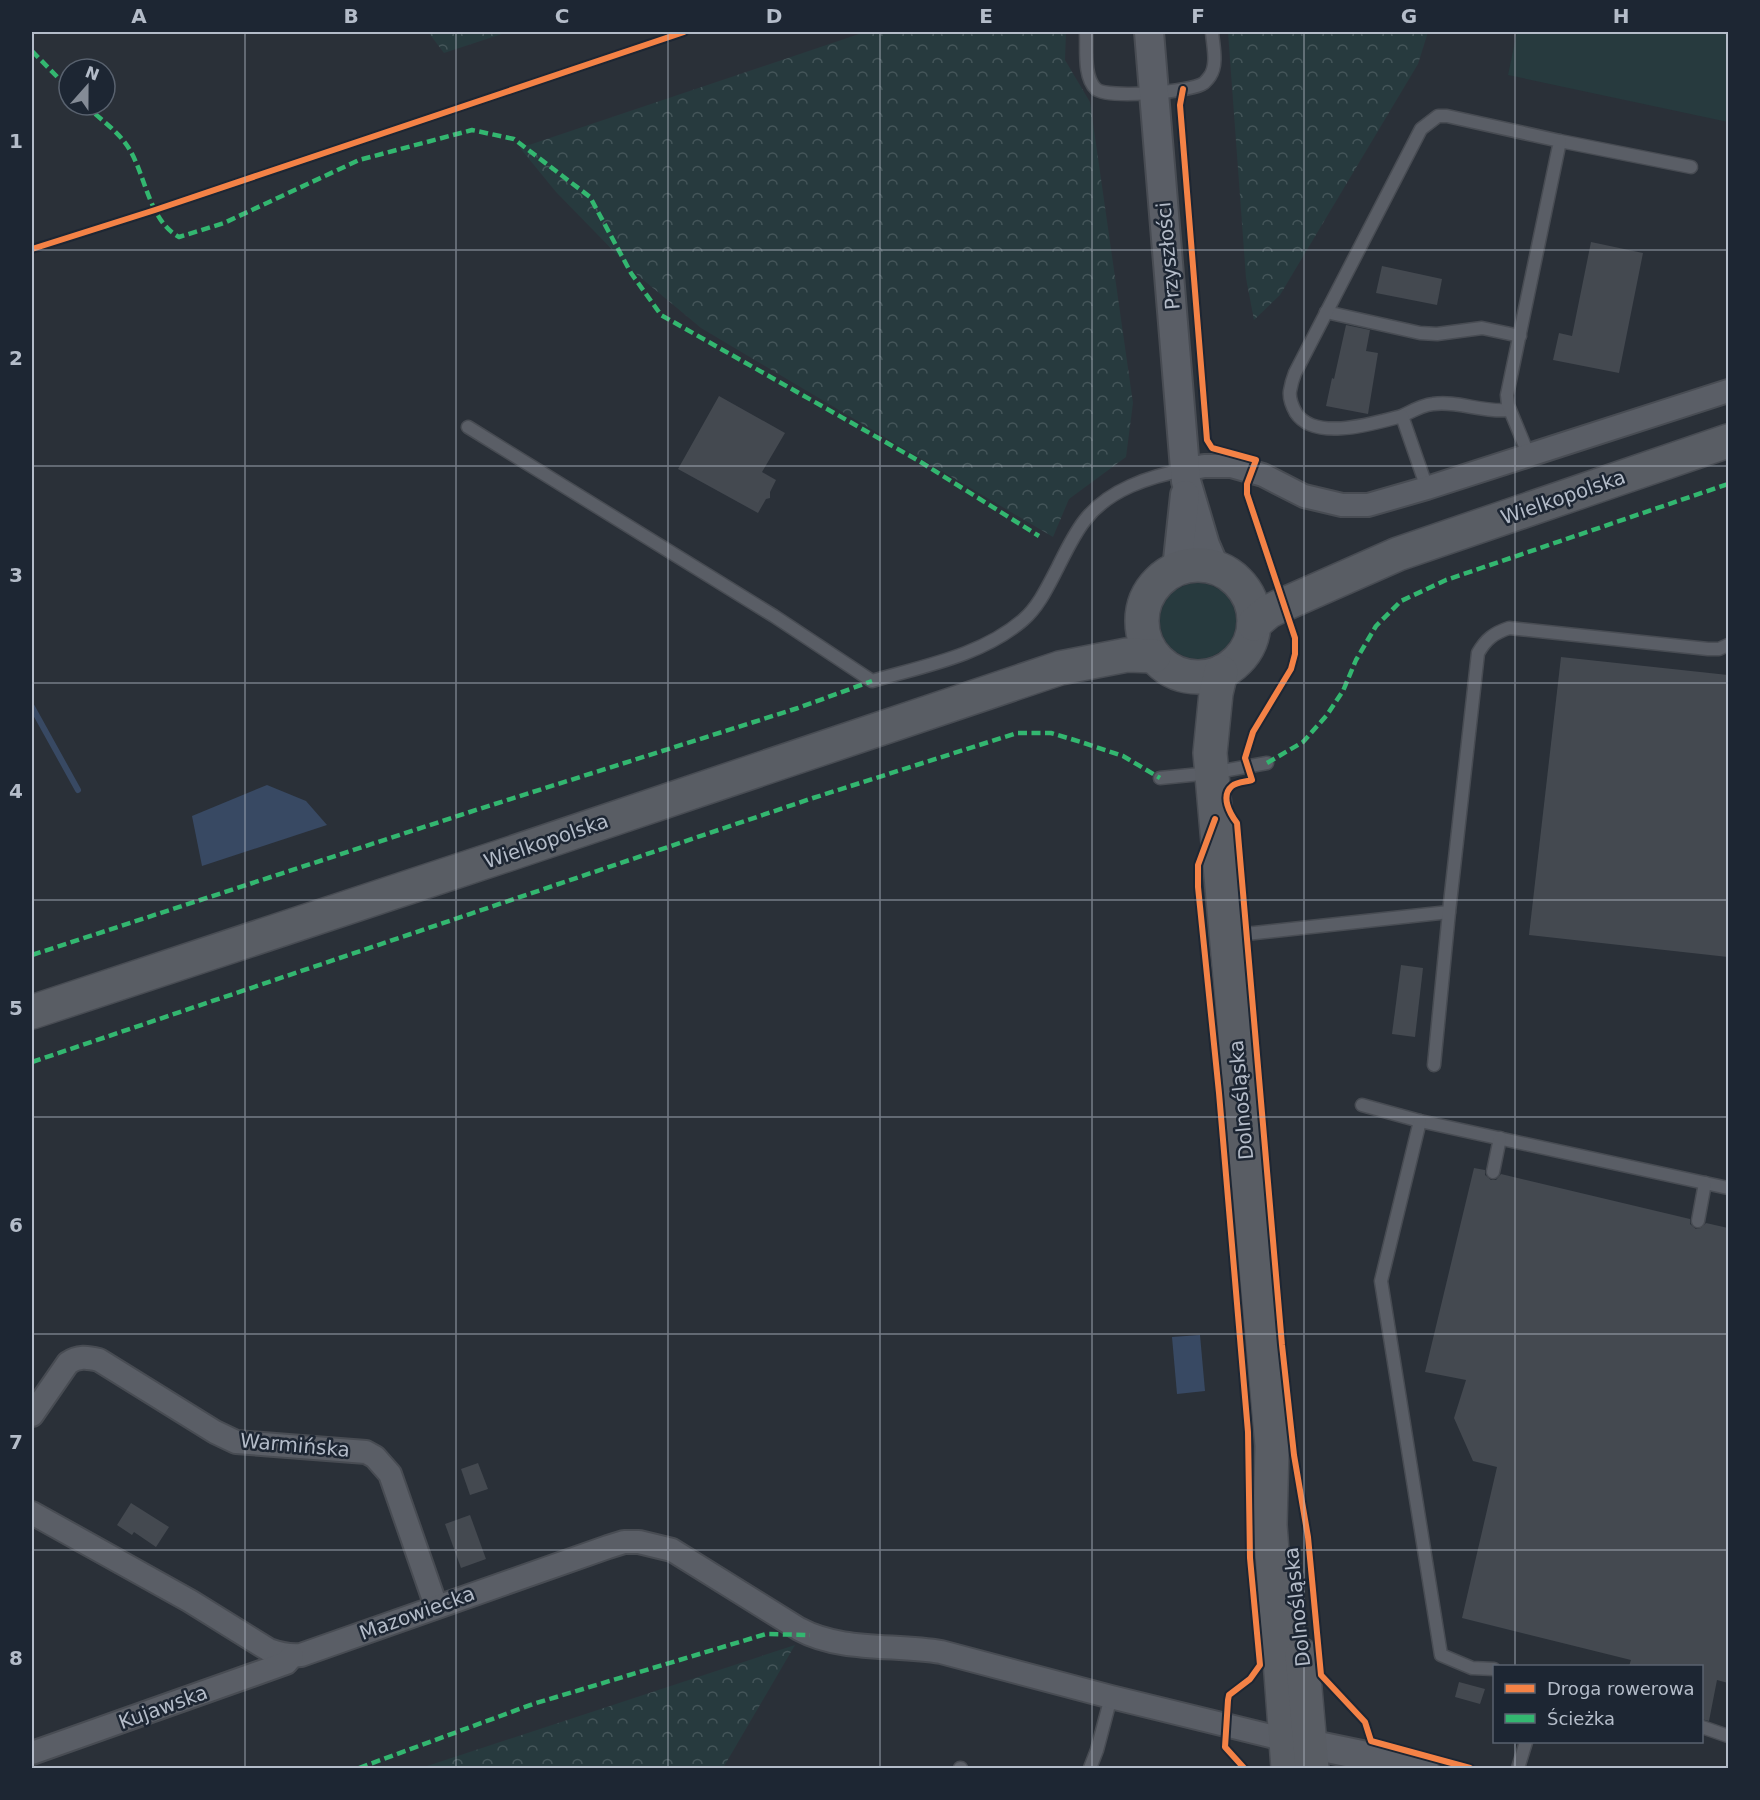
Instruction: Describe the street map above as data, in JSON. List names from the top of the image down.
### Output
{
  "streets": {
    "main road": ["Wielkopolska", "Dolnośląska"],
    "street": [
      "Przyszłości",
      "Warmińska",
      "Mazowiecka",
      "Kujawska"
    ]
  },
  "crossings": [
    ["Przyszłości", "Wielkopolska"],
    ["Przyszłości", "Dolnośląska"],
    ["Wielkopolska", "Dolnośląska"],
    ["Dolnośląska", "Mazowiecka"],
    ["Warmińska", "Mazowiecka"],
    ["Mazowiecka", "Kujawska"]
  ],
  "legend": ["Droga rowerowa", "Ścieżka"],
  "north": "top",
  "grid": {
    "columns": [
      "A",
      "B",
      "C",
      "D",
      "E",
      "F",
      "G",
      "H"
    ],
    "rows": [
      "1",
      "2",
      "3",
      "4",
      "5",
      "6",
      "7",
      "8"
    ]
  }
}
